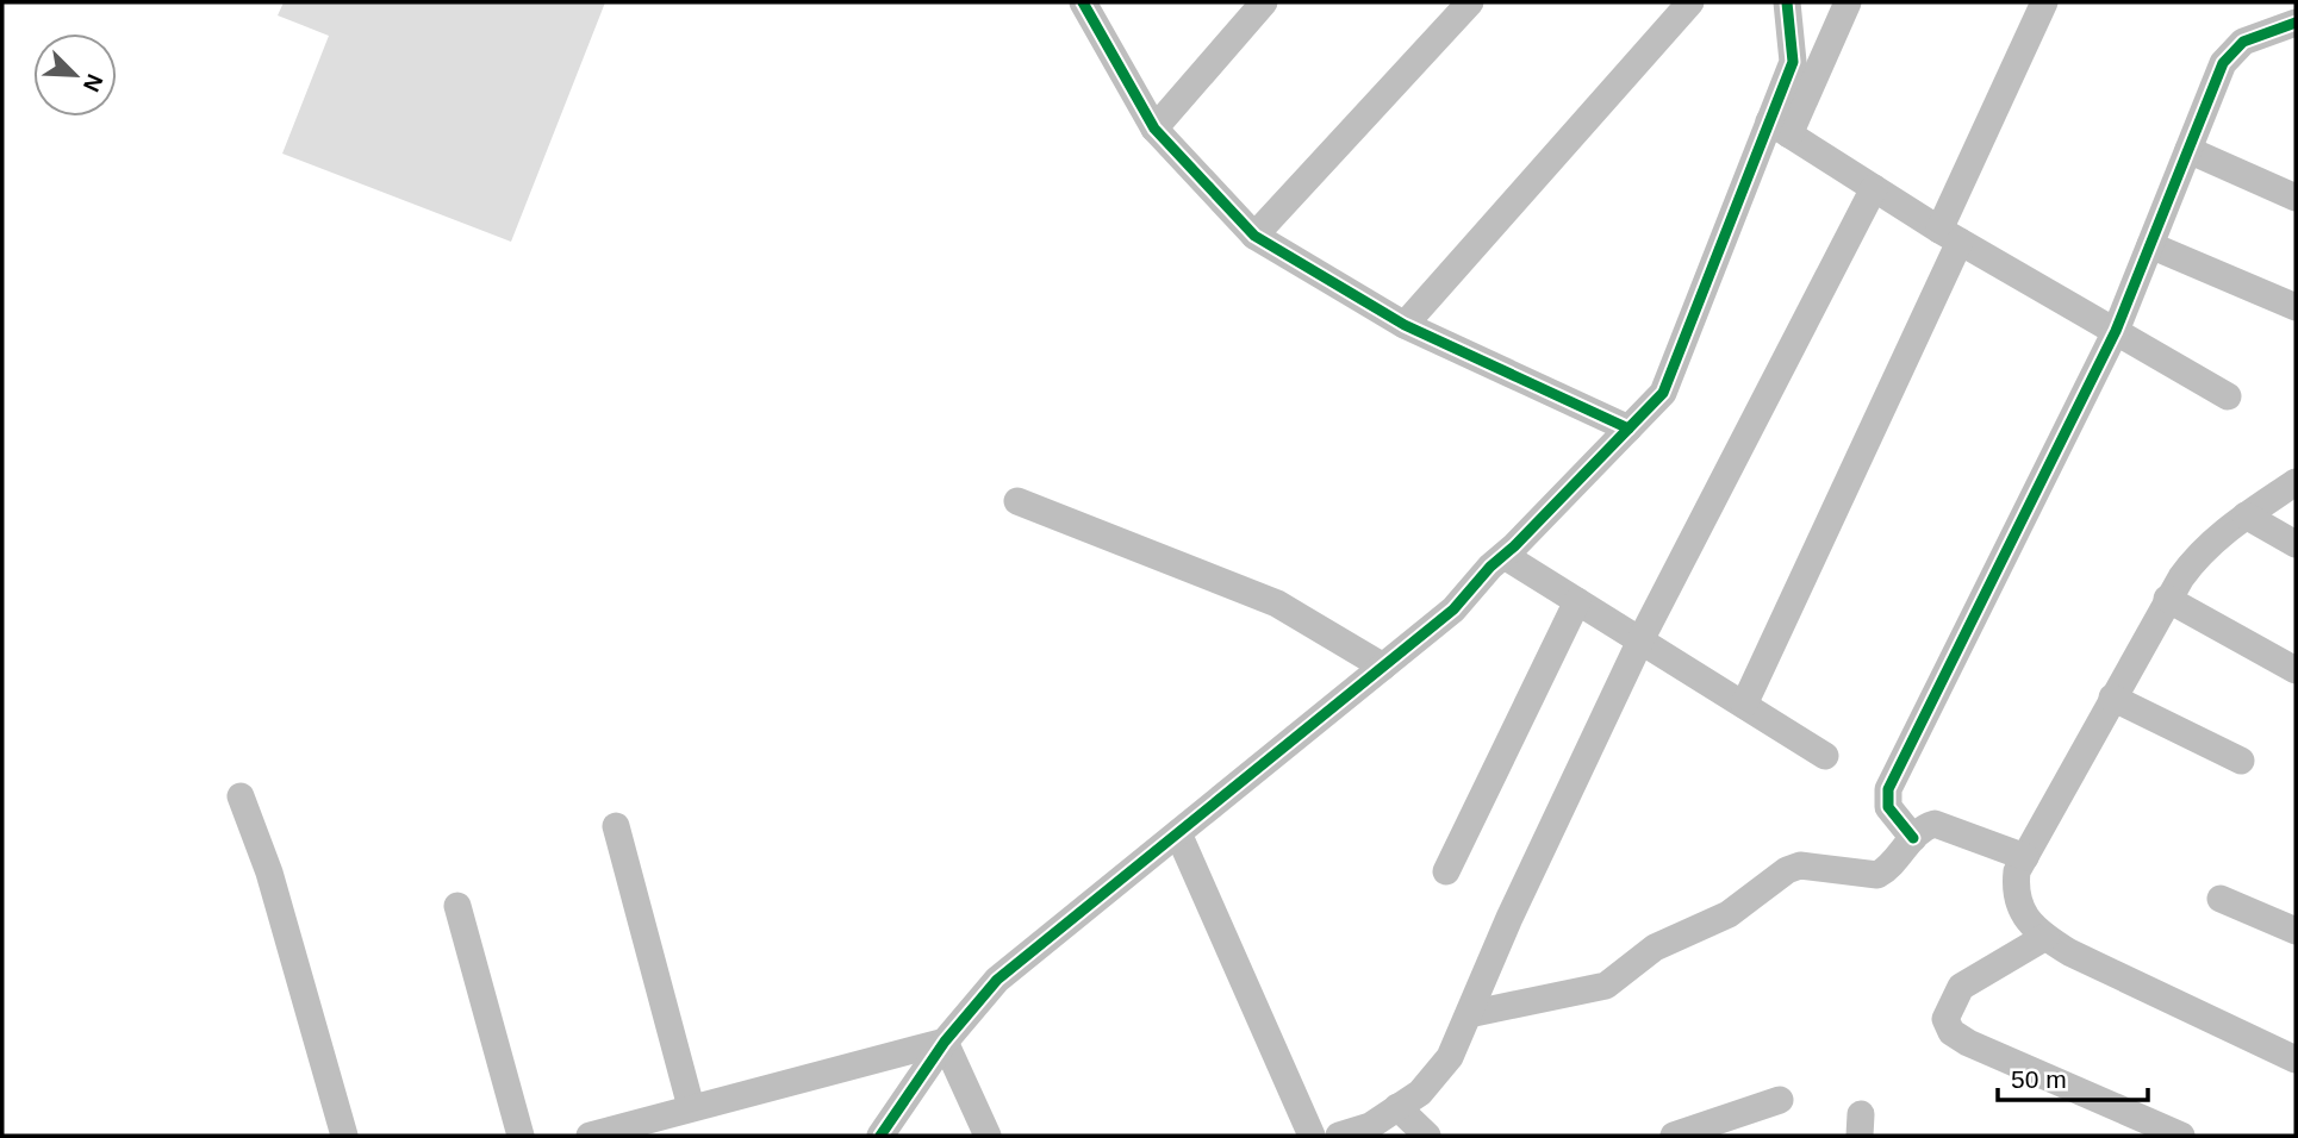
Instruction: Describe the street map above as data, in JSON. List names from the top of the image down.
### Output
{
  "scale_bar": "50 m",
  "north": "bottom right"
}
